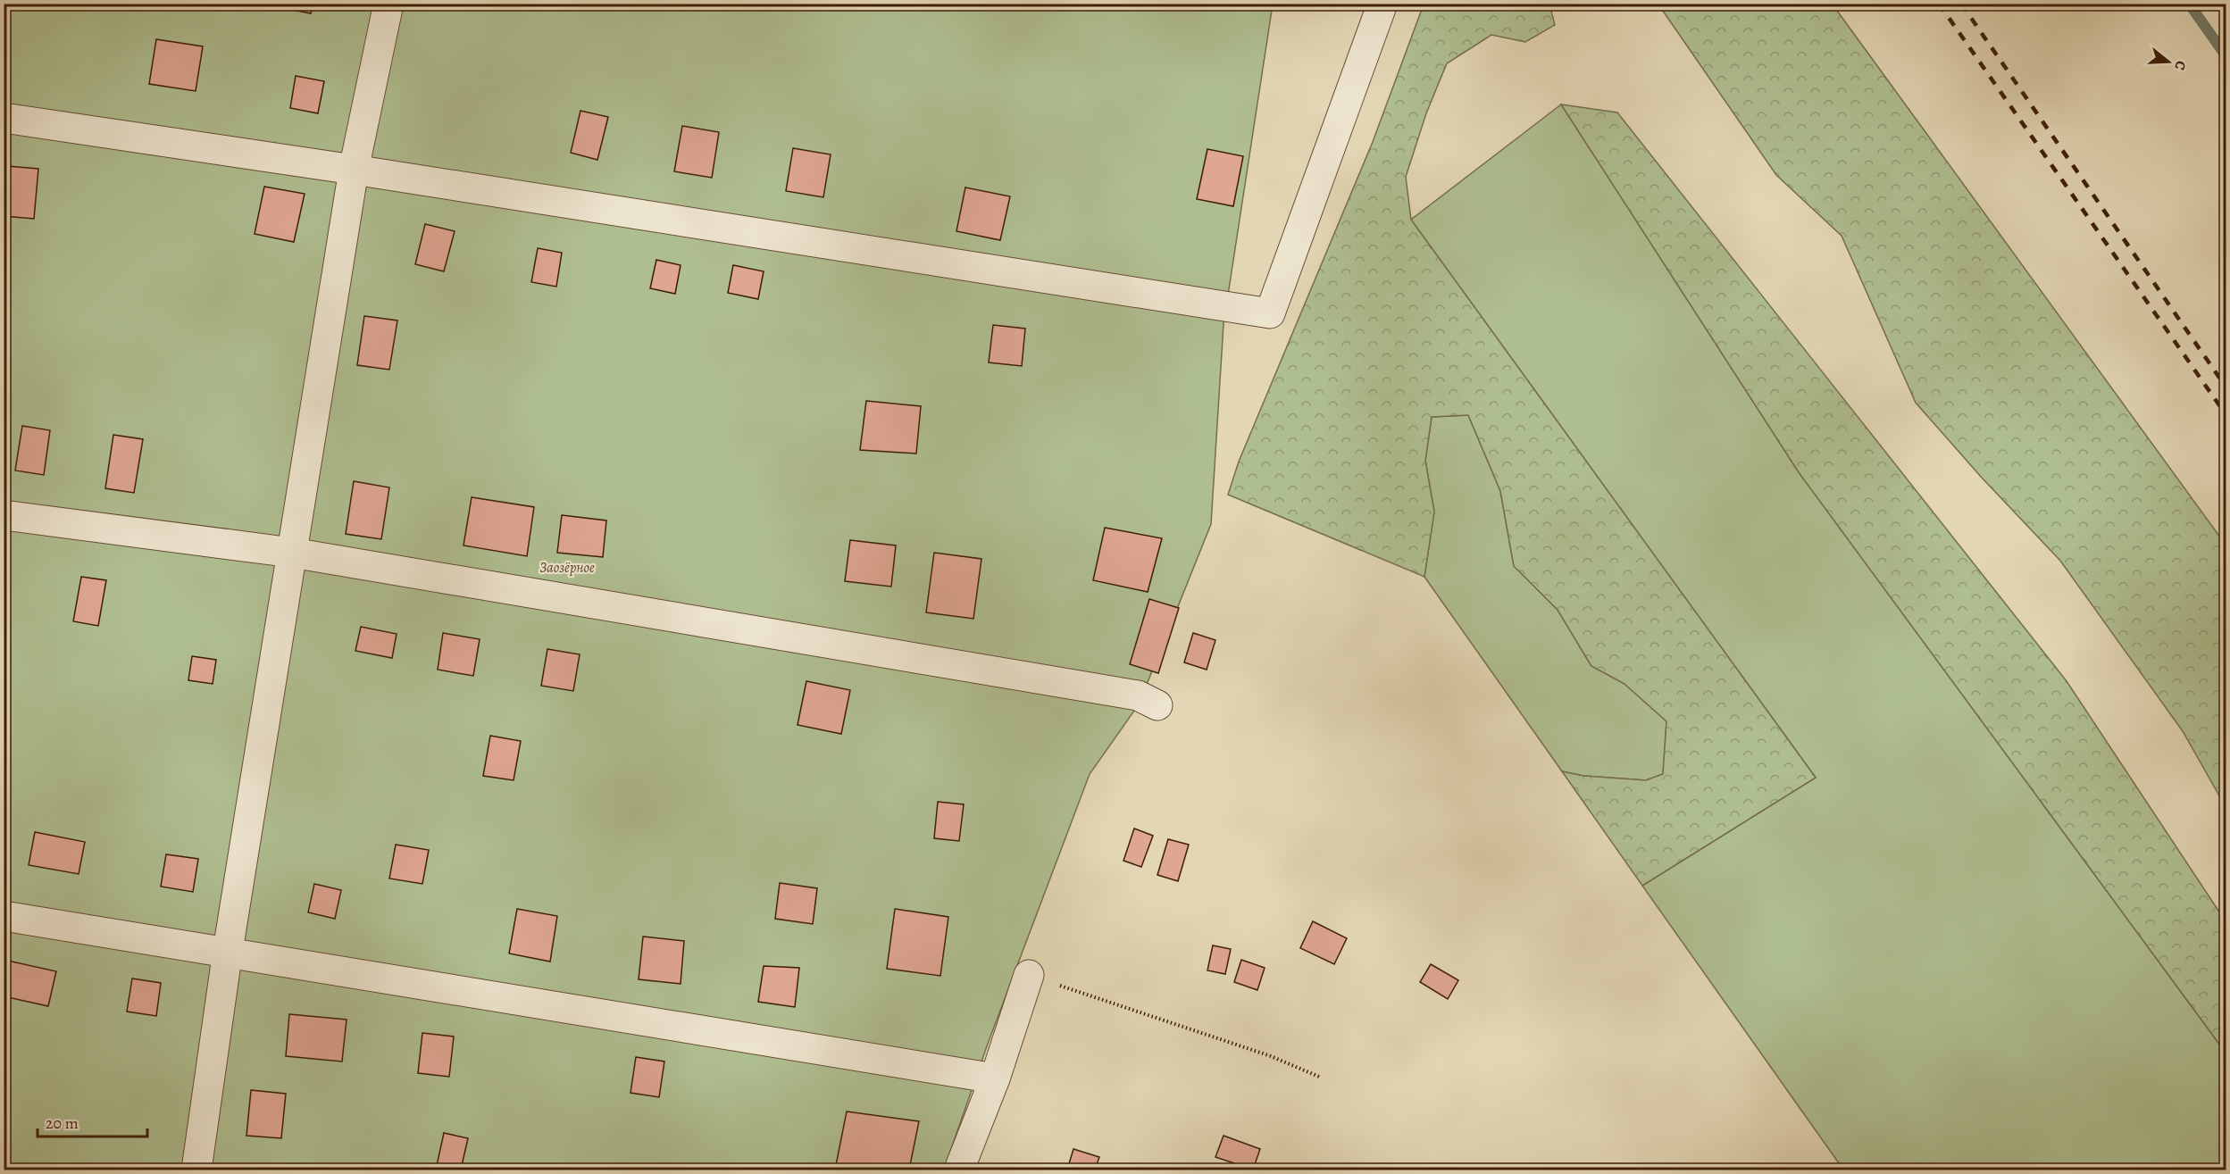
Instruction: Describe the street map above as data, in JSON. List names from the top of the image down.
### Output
{
  "parks": ["Заозёрное"],
  "scale_bar": "20 m",
  "north": "right"
}
